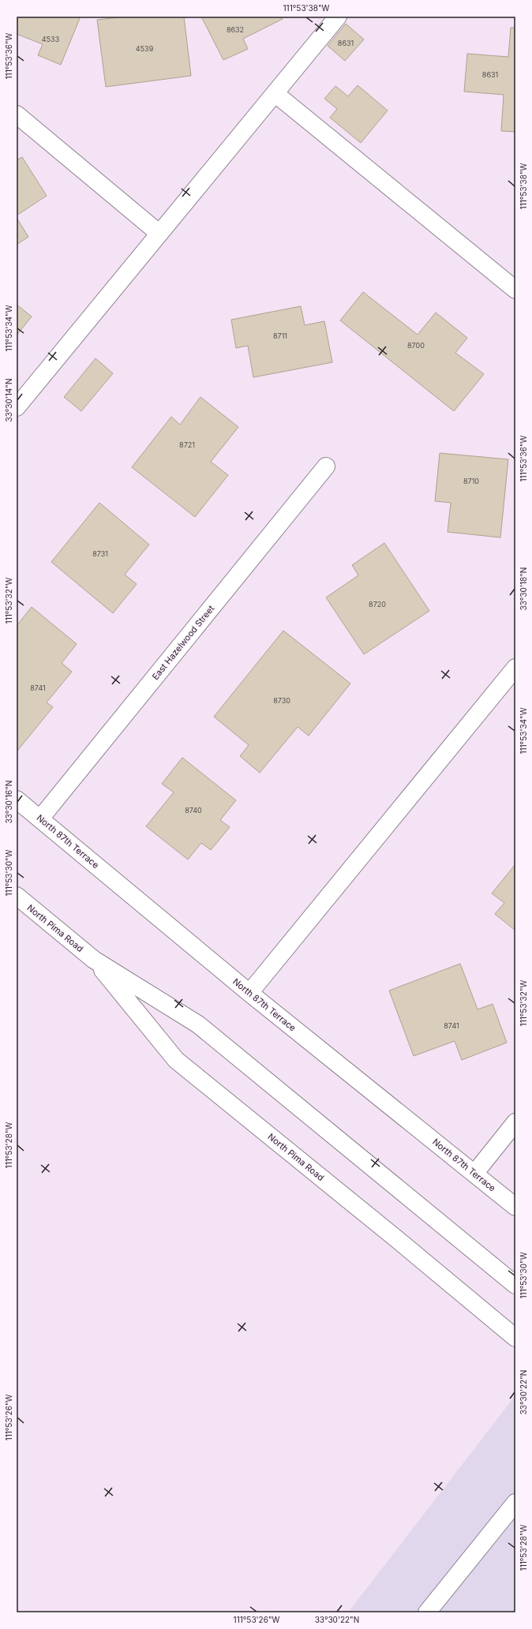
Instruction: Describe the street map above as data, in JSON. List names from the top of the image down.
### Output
{
  "streets": {
    "main road": ["East Hazelwood Street", "North 87th Terrace", "North Pima Road"]
  },
  "crossings": [
    ["East Hazelwood Street", "North 87th Terrace"]
  ],
  "house_numbers": [
    "8632",
    "4533",
    "8631",
    "4539",
    "8631",
    "8711",
    "8700",
    "8721",
    "8710",
    "8731",
    "8720",
    "8741",
    "8730",
    "8740",
    "8741"
  ],
  "coordinates": [
    "111°53'38\"W",
    "111°53'36\"W",
    "111°53'34\"W",
    "33°30'14\"N",
    "33°30'18\"N",
    "111°53'32\"W",
    "33°30'16\"N",
    "111°53'30\"W",
    "111°53'28\"W",
    "33°30'22\"N",
    "111°53'26\"W"
  ]
}
